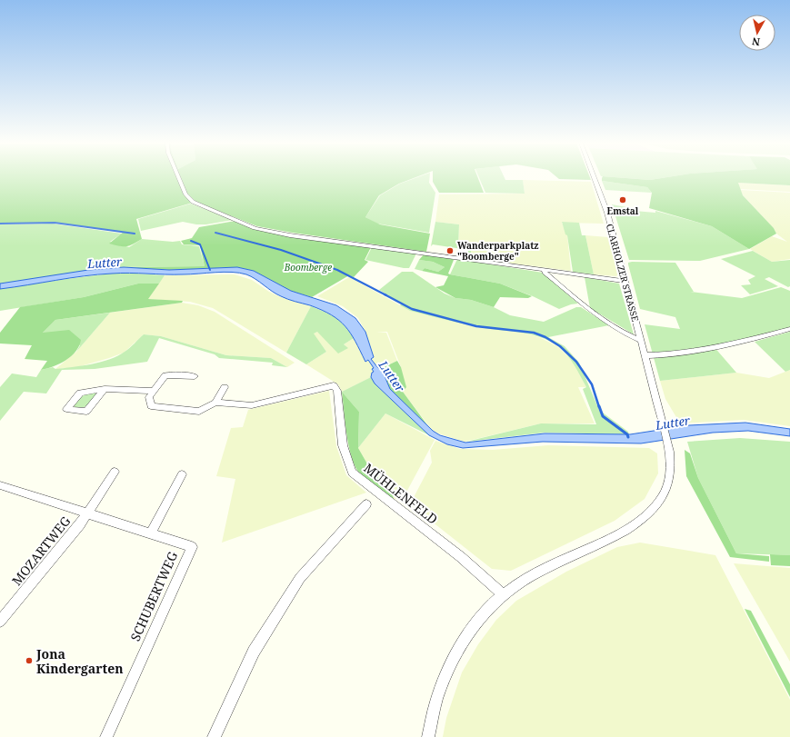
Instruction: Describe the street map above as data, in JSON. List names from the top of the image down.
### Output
{
  "streets": {
    "street": [
      "CLARHOLZER STRASSE",
      "MÜHLENFELD",
      "MOZARTWEG",
      "SCHUBERTWEG"
    ]
  },
  "crossings": [
    ["CLARHOLZER STRASSE", "MÜHLENFELD"]
  ],
  "water": ["Lutter"],
  "parks": ["Boomberge"],
  "places": ["Emstal", "Wanderparkplatz \"Boomberge\"", "Jona Kindergarten"],
  "north": "bottom"
}
